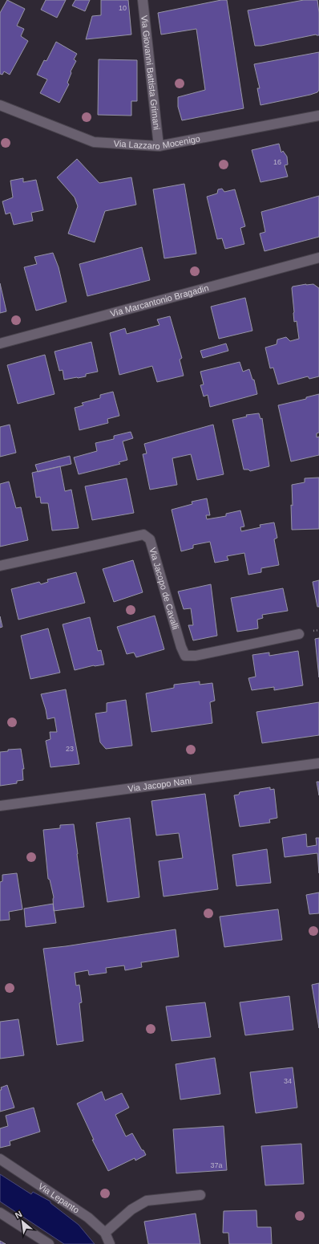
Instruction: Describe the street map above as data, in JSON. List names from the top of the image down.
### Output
{
  "streets": {
    "street": [
      "Via Giovanni Battista Grimani",
      "Via Lazzaro Mocenigo",
      "Via Marcantonio Bragadin",
      "Via Jacopo de Cavalli",
      "Via Jacopo Nani",
      "Via Lepanto"
    ]
  },
  "crossings": [
    ["Via Giovanni Battista Grimani", "Via Lazzaro Mocenigo"]
  ],
  "house_numbers": [
    "10",
    "16",
    "23",
    "34",
    "37a"
  ],
  "north": "top left"
}
